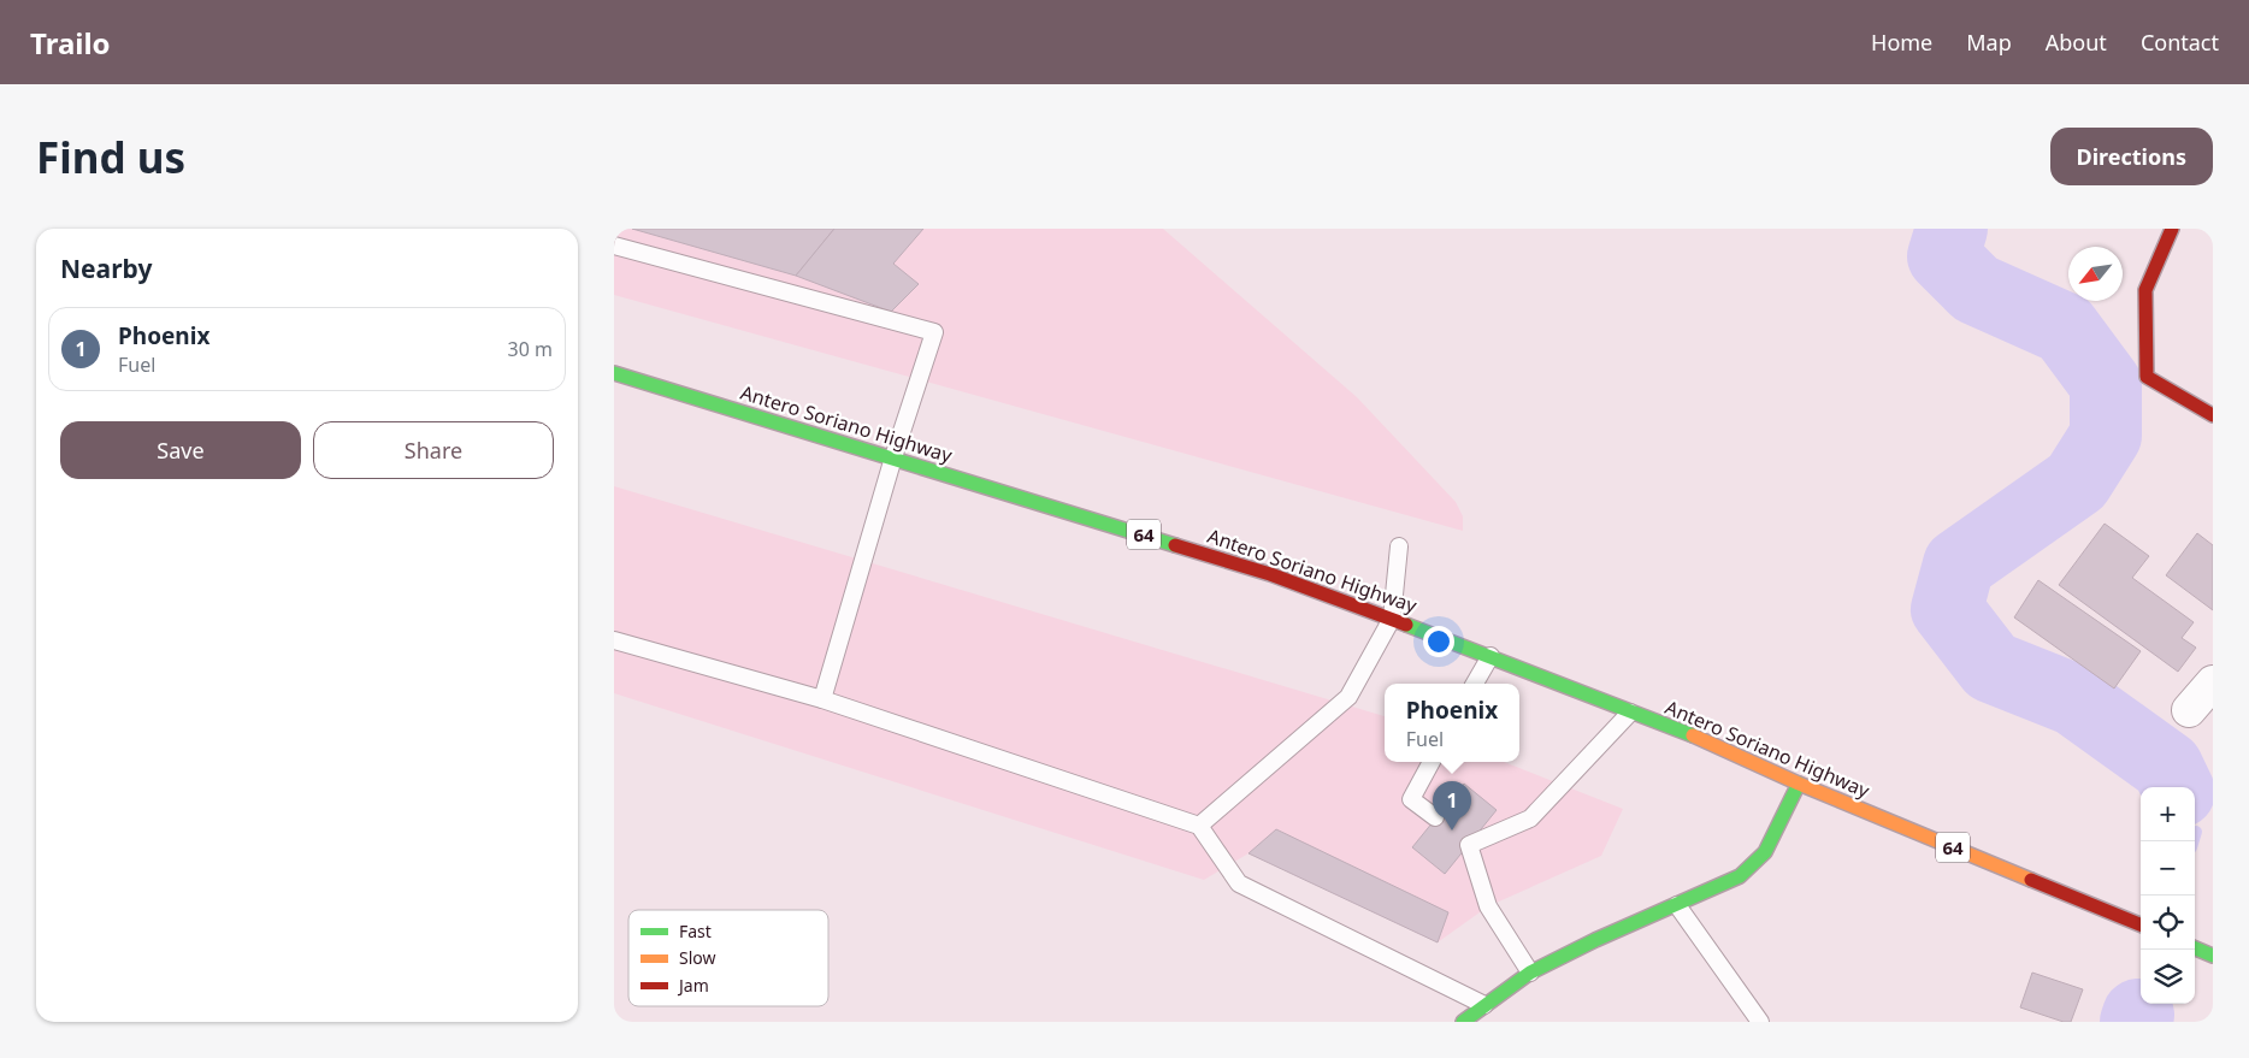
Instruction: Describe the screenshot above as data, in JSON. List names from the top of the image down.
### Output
{
  "streets": {
    "main road": ["Antero Soriano Highway", "64"]
  },
  "legend": ["Fast", "Slow", "Jam"],
  "north": "bottom left",
  "page": {
    "header": "Trailo",
    "nav": [
      "Home",
      "Map",
      "About",
      "Contact"
    ],
    "buttons": [
      "Directions",
      ["Save", "Share"]
    ],
    "title": "Find us",
    "heading": "Nearby",
    "list": [
      {
        "mark": "1",
        "name": "Phoenix",
        "note": "Fuel",
        "value": "30 m"
      }
    ],
    "popup": ["Phoenix", "Fuel"],
    "pins": "1",
    "map_buttons": ["+", "−"]
  }
}
